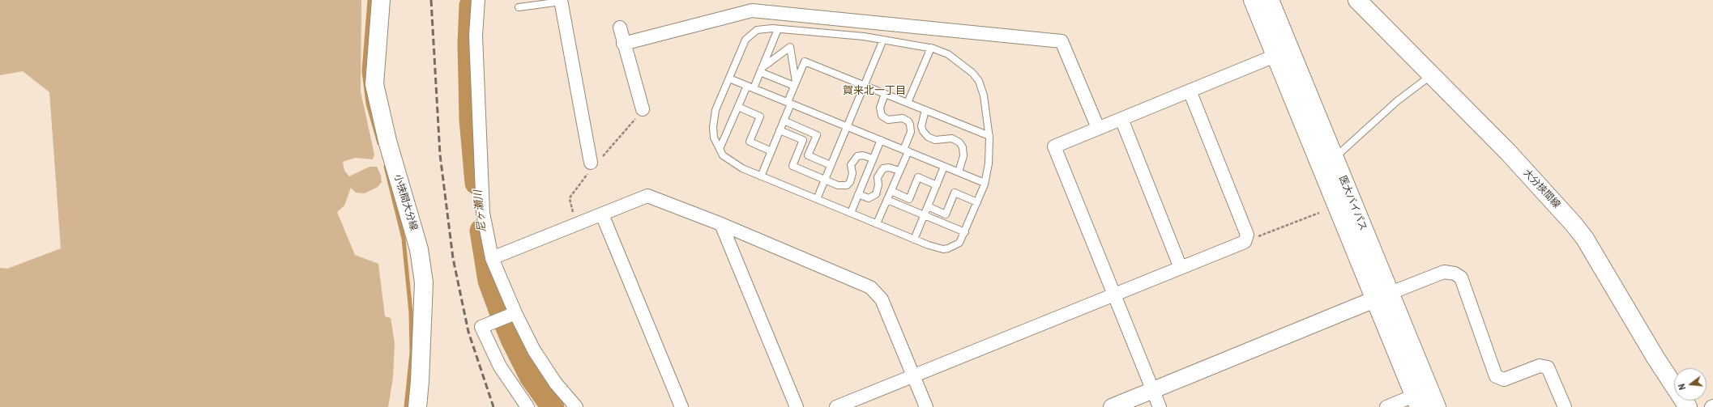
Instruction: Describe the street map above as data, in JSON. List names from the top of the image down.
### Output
{
  "streets": {
    "main road": ["大分挾間線", "小挾間大分線", "医大バイパス"]
  },
  "districts": ["賀来北一丁目"],
  "water": ["尼ヶ瀬川"],
  "north": "left"
}
